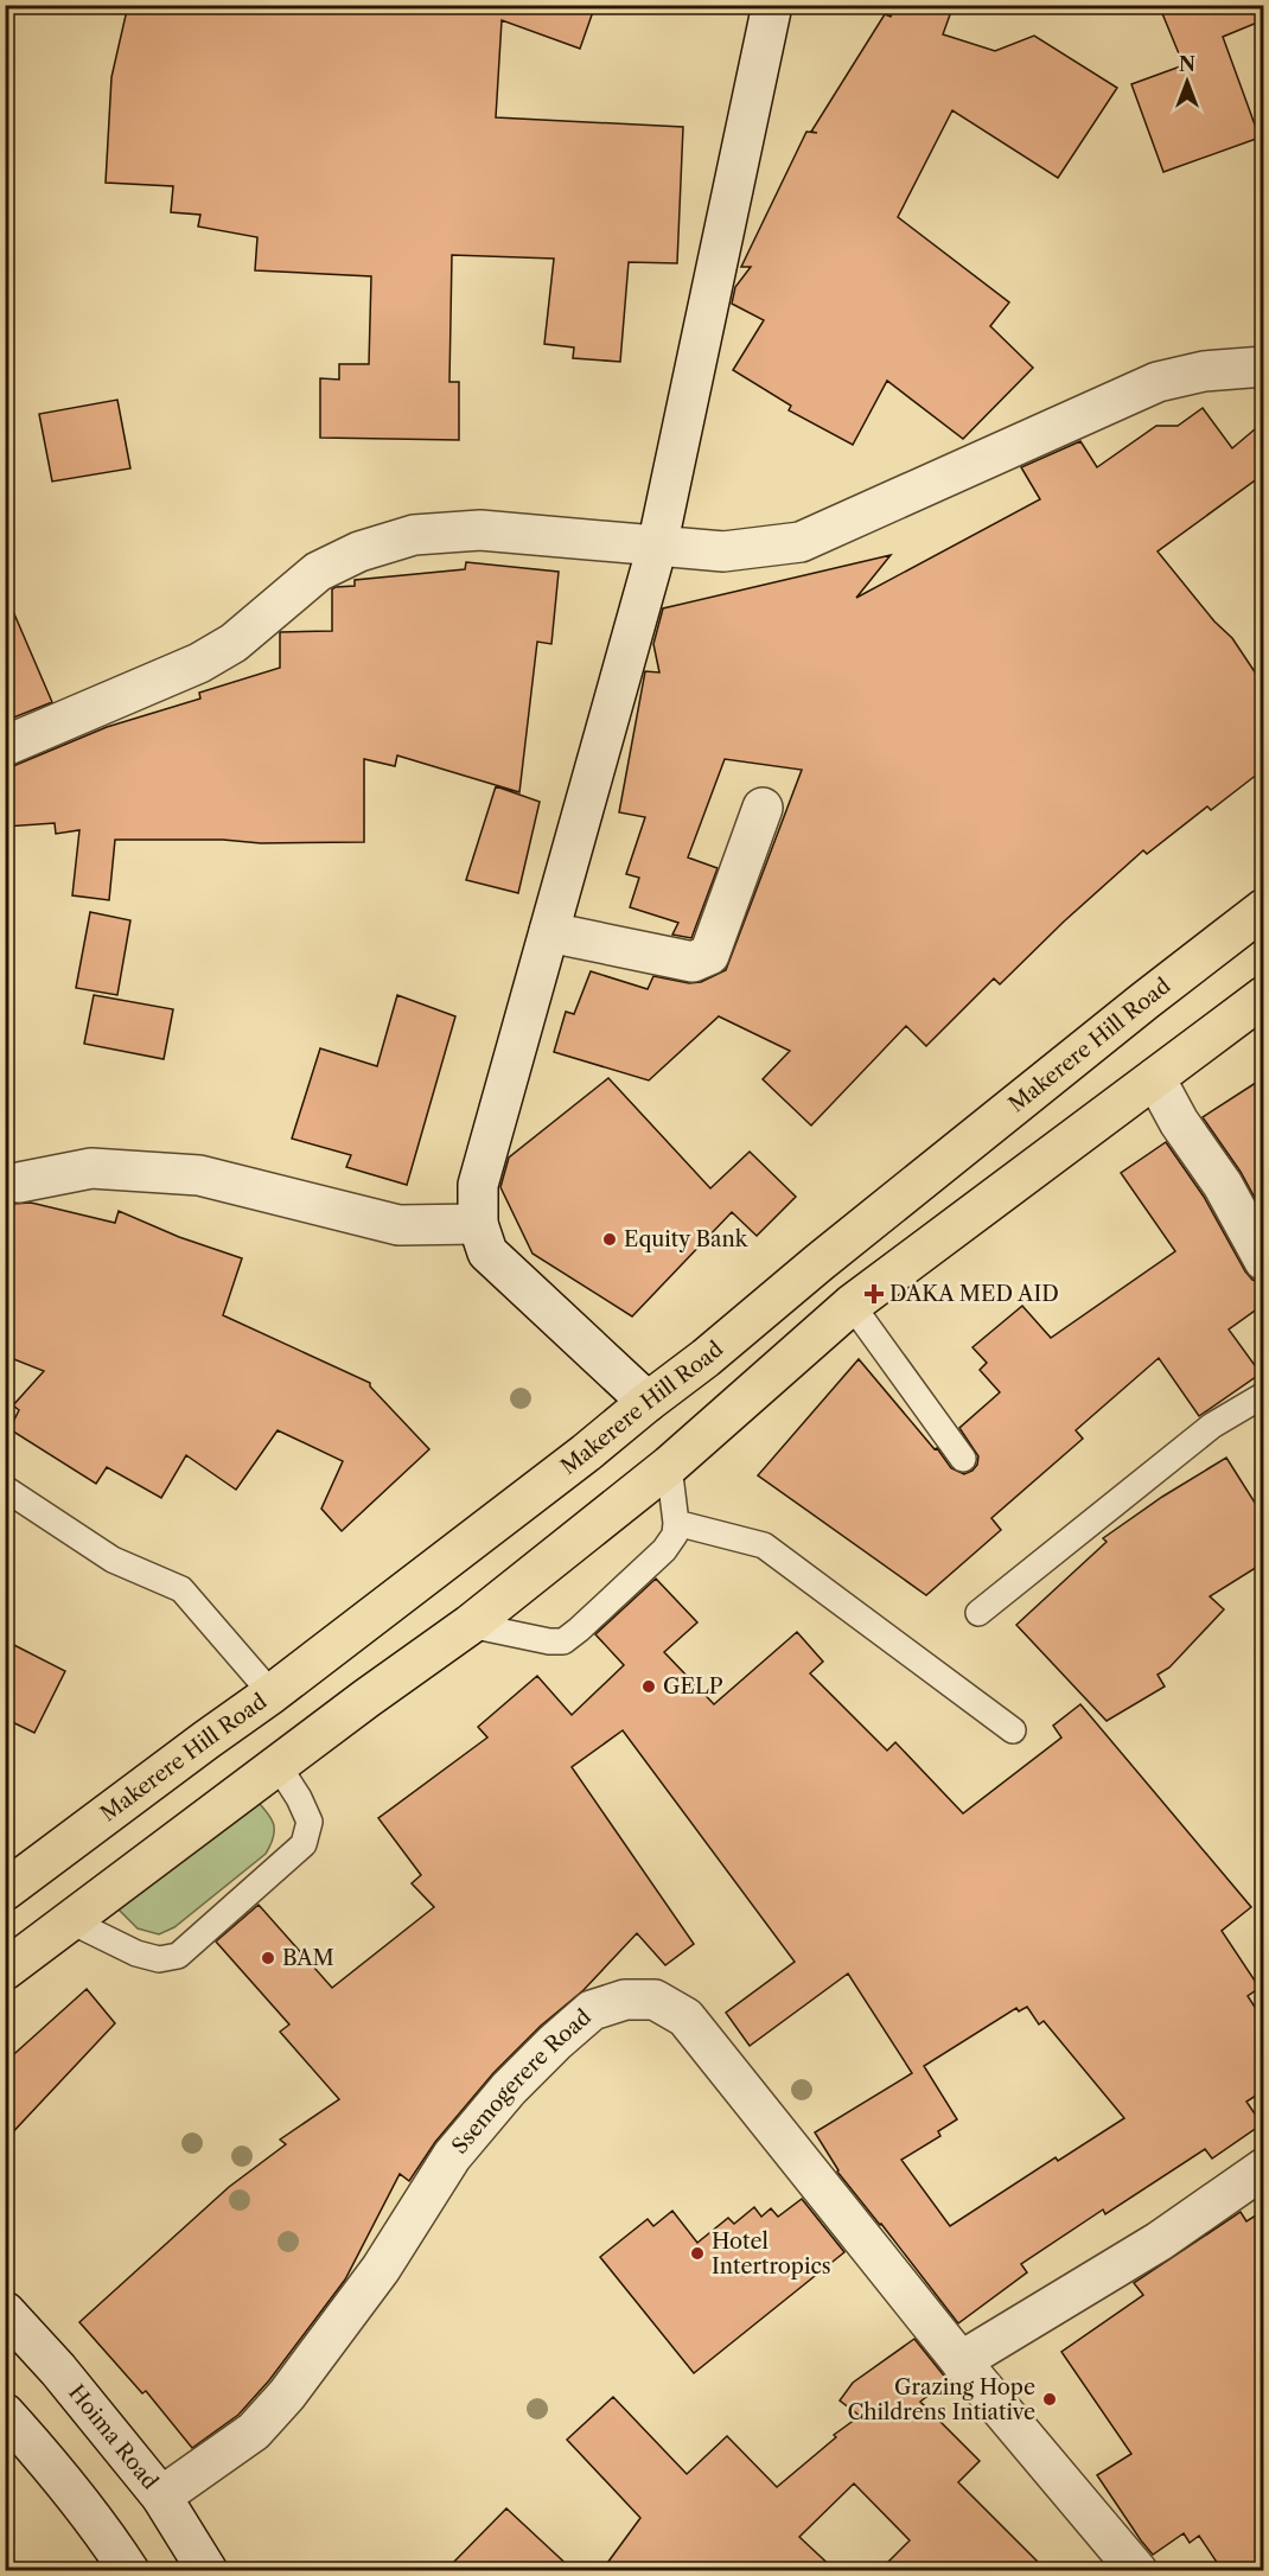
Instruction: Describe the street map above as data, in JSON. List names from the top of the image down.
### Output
{
  "streets": {
    "main road": ["Makerere Hill Road"],
    "street": ["Ssemogerere Road", "Hoima Road"]
  },
  "crossings": [
    ["Ssemogerere Road", "Hoima Road"]
  ],
  "places": {
    "other": [
      "Equity Bank",
      "GELP",
      "BAM",
      "Hotel Intertropics",
      "Grazing Hope Childrens Intiative"
    ],
    "health": ["DAKA MED AID"]
  },
  "north": "top"
}
